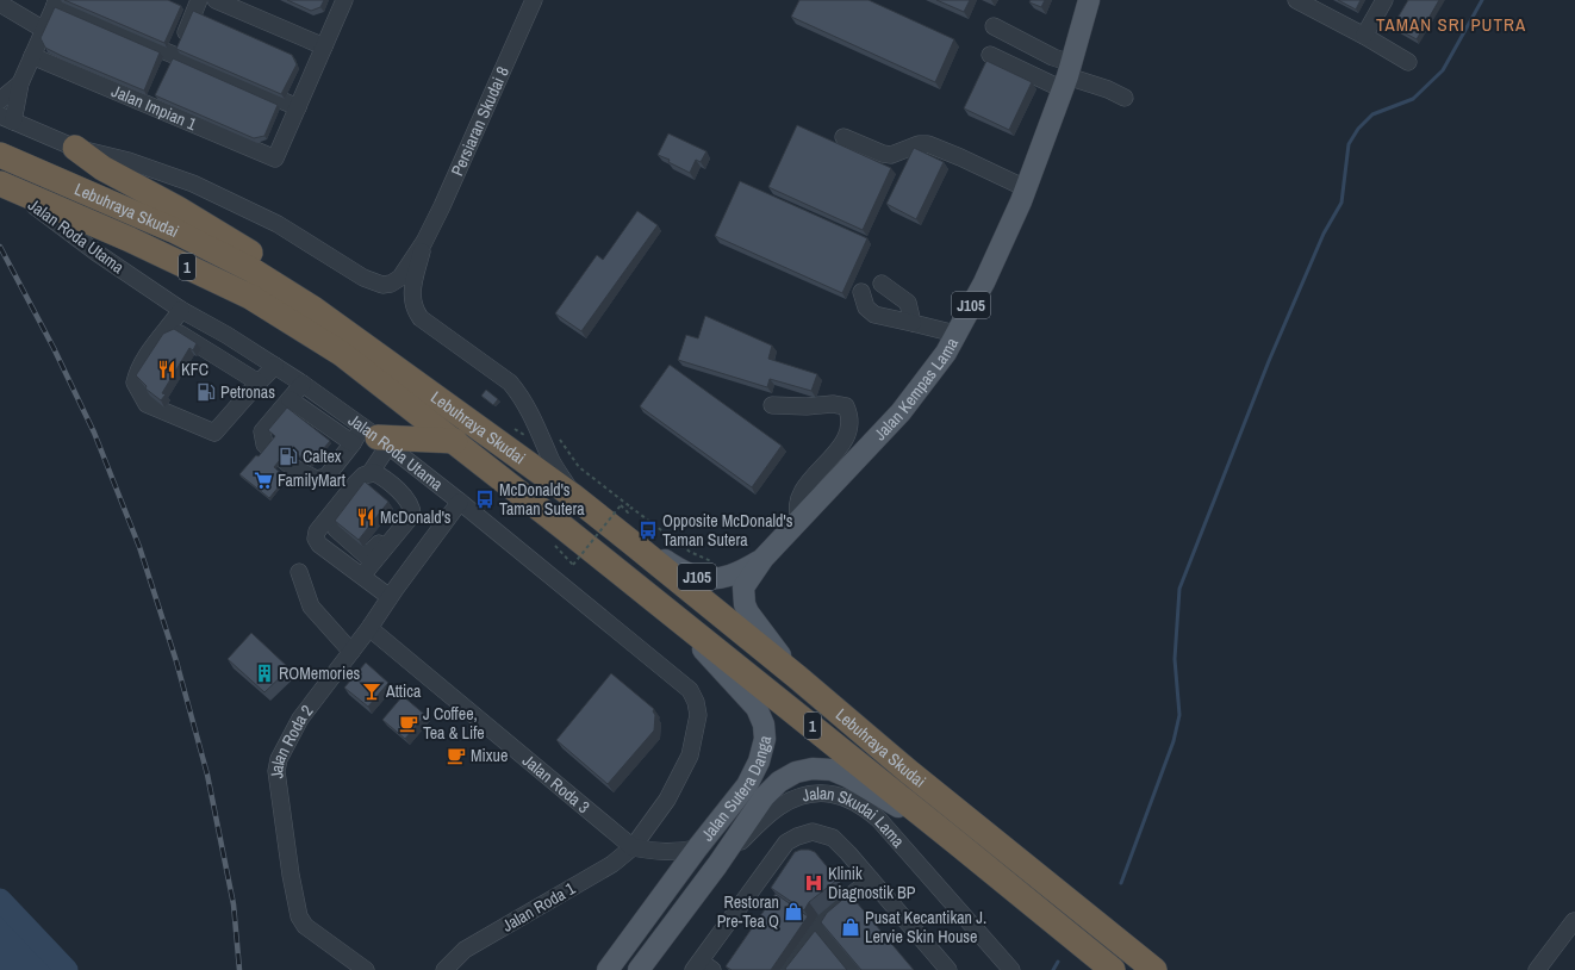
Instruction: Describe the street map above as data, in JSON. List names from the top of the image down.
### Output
{
  "streets": {
    "highway": ["Lebuhraya Skudai", "1"],
    "main road": ["J105", "Jalan Kempas Lama", "Jalan Sutera Danga"],
    "street": [
      "Jalan Impian 1",
      "Persiaran Skudai 8",
      "Jalan Roda Utama",
      "Jalan Roda 2",
      "Jalan Roda 3",
      "Jalan Skudai Lama",
      "Jalan Roda 1"
    ]
  },
  "crossings": [
    ["Lebuhraya Skudai", "Jalan Roda Utama"],
    ["Lebuhraya Skudai", "Jalan Kempas Lama"],
    ["Lebuhraya Skudai", "Jalan Sutera Danga"],
    ["Jalan Roda Utama", "Jalan Roda 2"],
    ["Jalan Roda Utama", "Jalan Roda 3"],
    ["Jalan Roda Utama", "Jalan Roda 1"],
    ["Jalan Roda 2", "Jalan Roda 3"],
    ["Jalan Roda 3", "Jalan Roda 1"],
    ["Jalan Sutera Danga", "Jalan Skudai Lama"]
  ],
  "districts": ["TAMAN SRI PUTRA"],
  "places": {
    "restaurant": ["KFC", "McDonald's"],
    "fuel station": ["Petronas", "Caltex"],
    "supermarket": ["FamilyMart"],
    "bus stop": ["McDonald's Taman Sutera", "Opposite McDonald's Taman Sutera"],
    "building": ["ROMemories"],
    "bar": ["Attica"],
    "cafe": ["J Coffee, Tea & Life", "Mixue"],
    "hospital": ["Klinik Diagnostik BP"],
    "shop": ["Restoran Pre-Tea Q", "Pusat Kecantikan J. Lervie Skin House"]
  }
}
